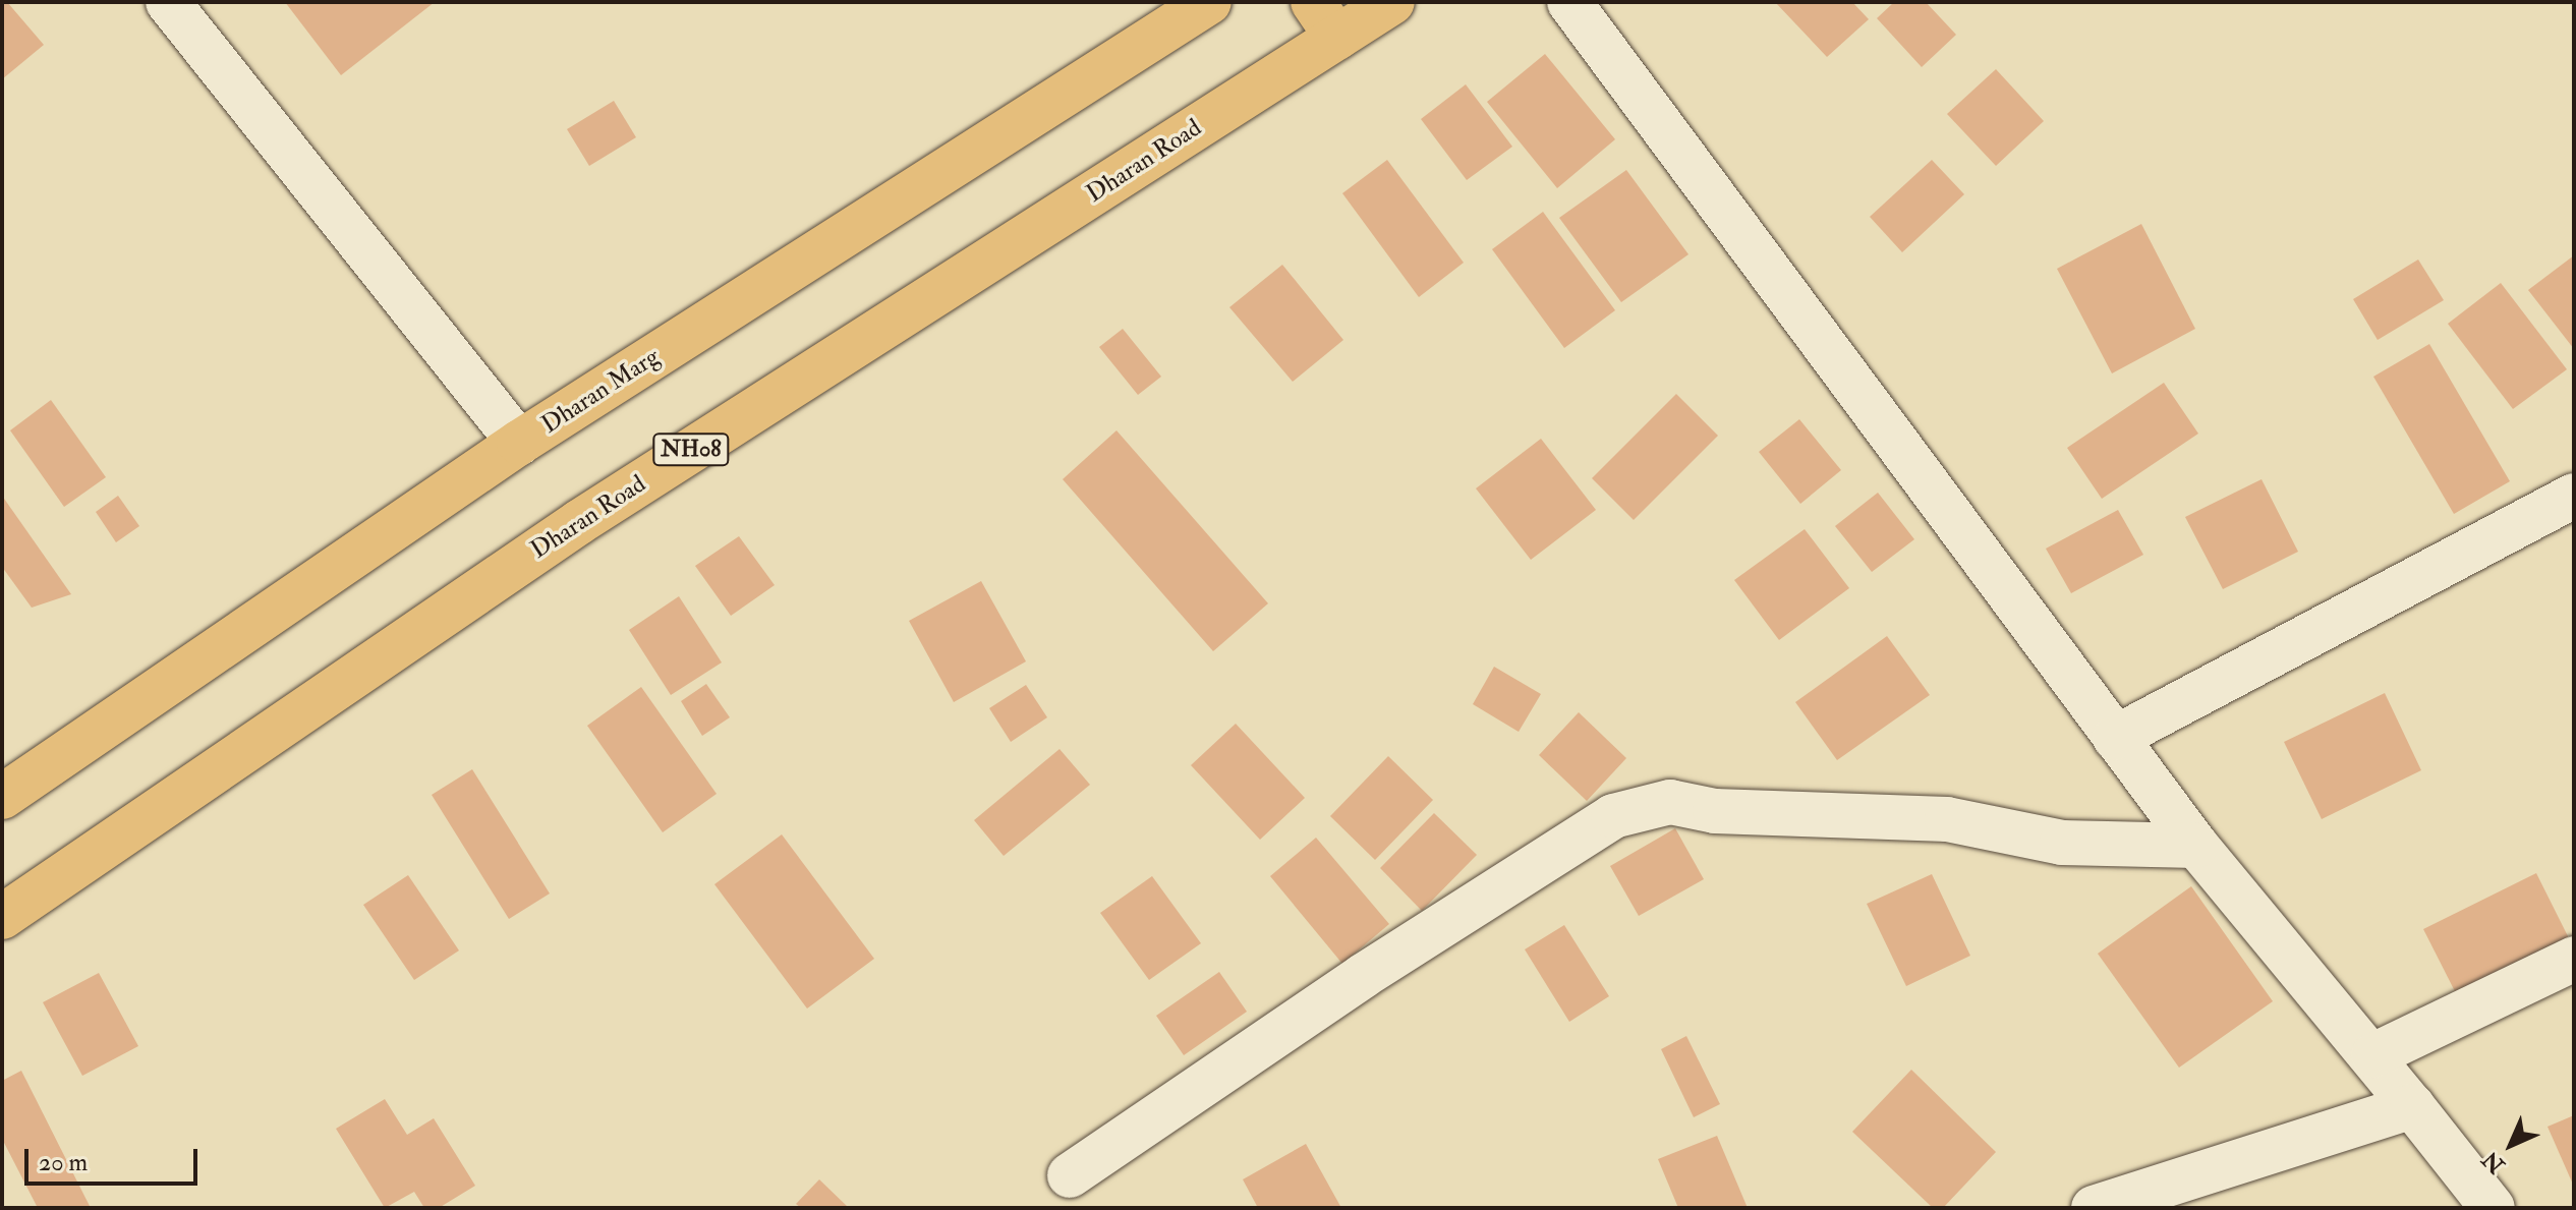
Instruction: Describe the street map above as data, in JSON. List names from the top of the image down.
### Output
{
  "streets": {
    "main road": ["Dharan Road", "Dharan Marg", "NH08"]
  },
  "scale_bar": "20 m",
  "north": "bottom left"
}
